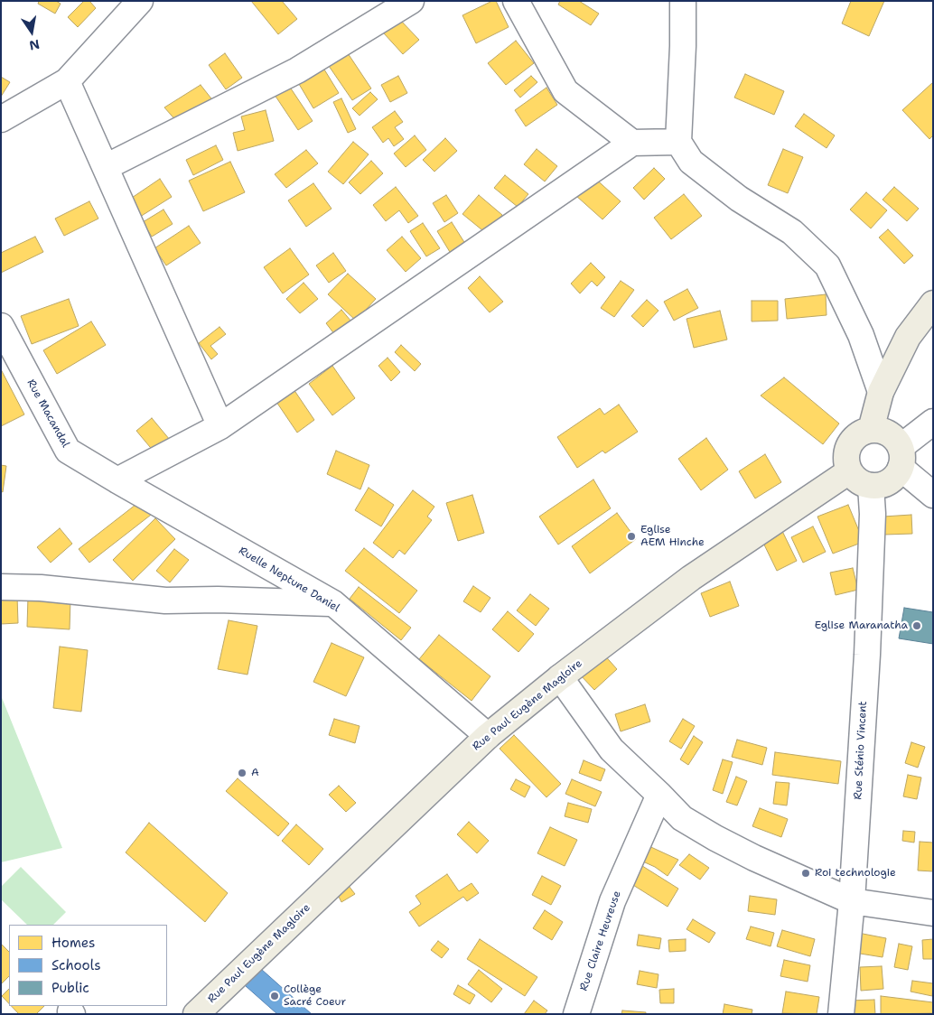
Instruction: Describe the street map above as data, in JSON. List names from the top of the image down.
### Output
{
  "streets": {
    "main road": ["Rue Paul Eugène Magloire"],
    "street": [
      "Rue Macandal",
      "Ruelle Neptune Daniel",
      "Rue Sténio Vincent",
      "Rue Claire Heureuse"
    ]
  },
  "crossings": [
    ["Rue Macandal", "Ruelle Neptune Daniel"],
    ["Ruelle Neptune Daniel", "Rue Paul Eugène Magloire"],
    ["Rue Paul Eugène Magloire", "Rue Sténio Vincent"]
  ],
  "places": [
    "Eglise AEM Hinche",
    "Eglise Maranatha",
    "A",
    "Roi technologie",
    "Collège Sacré Coeur"
  ],
  "legend": ["Homes", "Schools", "Public"],
  "north": "bottom"
}
